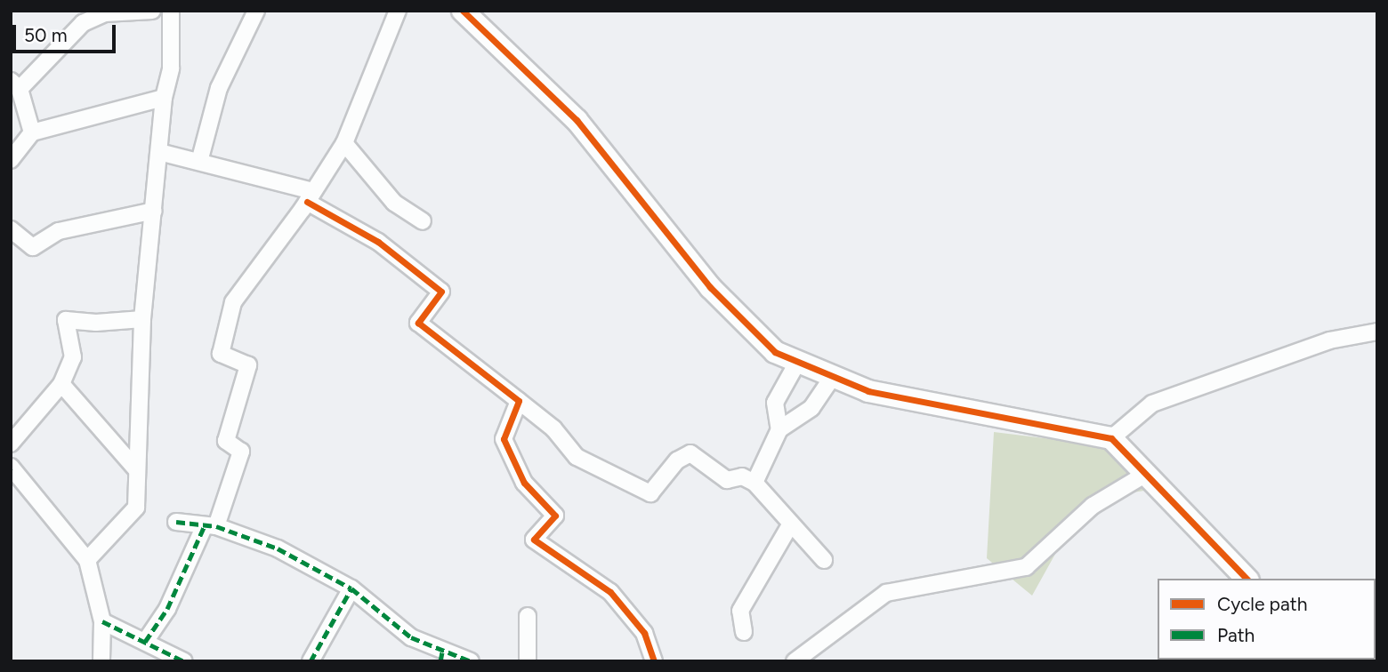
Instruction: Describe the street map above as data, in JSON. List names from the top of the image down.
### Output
{
  "legend": ["Cycle path", "Path"],
  "scale_bar": "50 m"
}
